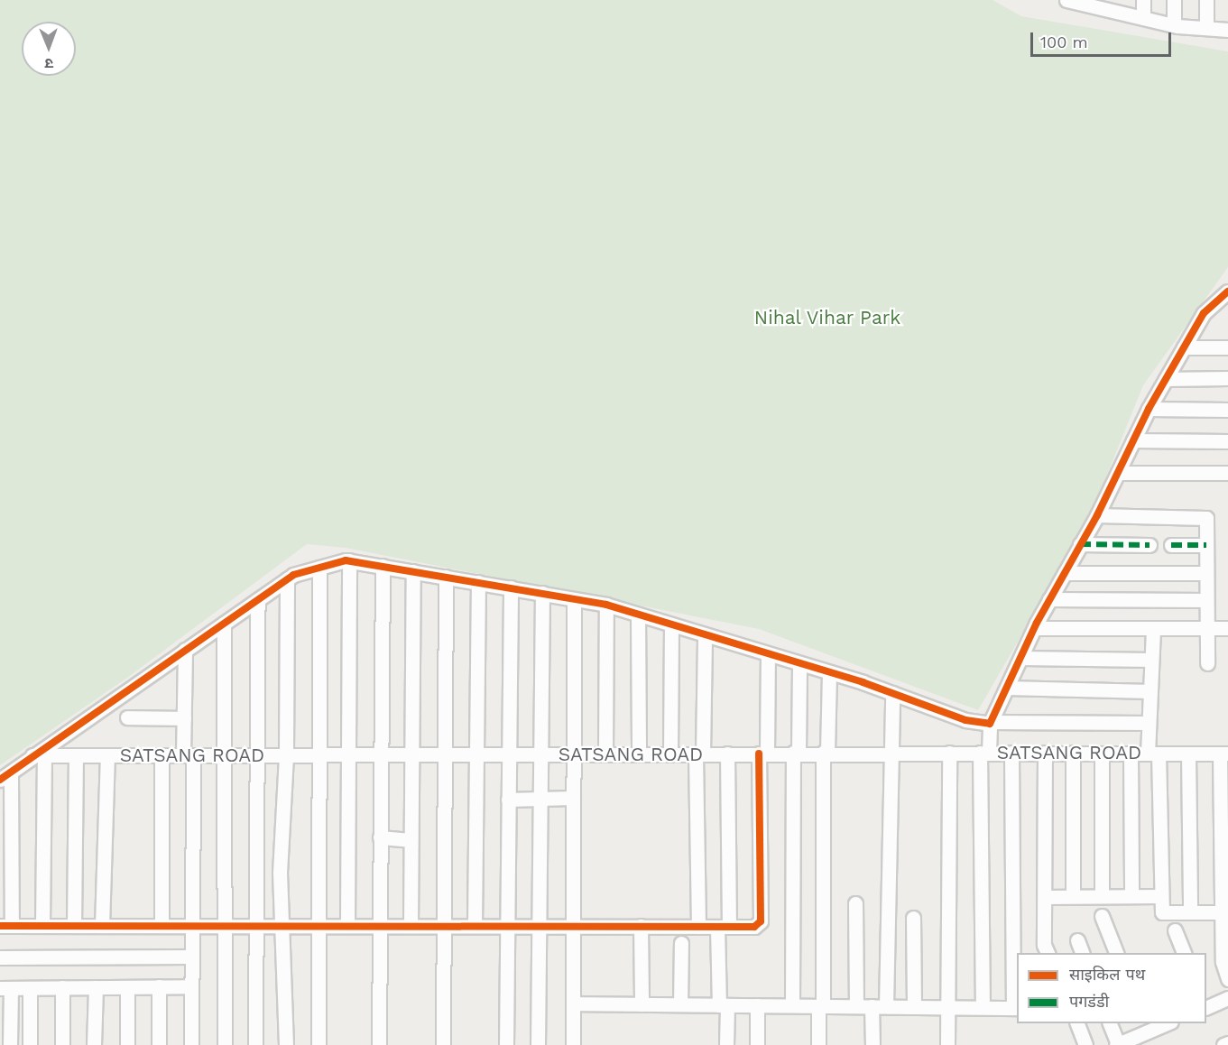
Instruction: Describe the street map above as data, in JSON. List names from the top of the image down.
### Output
{
  "streets": {
    "street": ["SATSANG ROAD"]
  },
  "parks": ["Nihal Vihar Park"],
  "legend": ["साइकिल पथ", "पगडंडी"],
  "scale_bar": "100 m",
  "north": "bottom"
}
